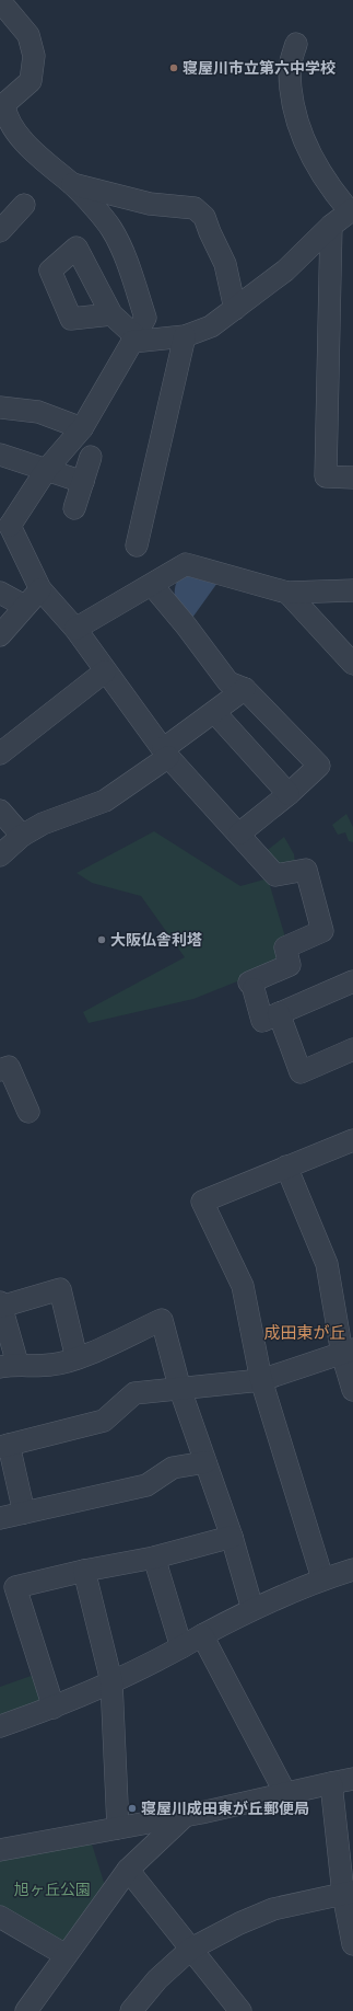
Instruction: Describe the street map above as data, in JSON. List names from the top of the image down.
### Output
{
  "districts": ["成田東が丘"],
  "parks": ["旭ヶ丘公園"],
  "places": ["寝屋川市立第六中学校", "大阪仏舎利塔", "寝屋川成田東が丘郵便局"]
}
